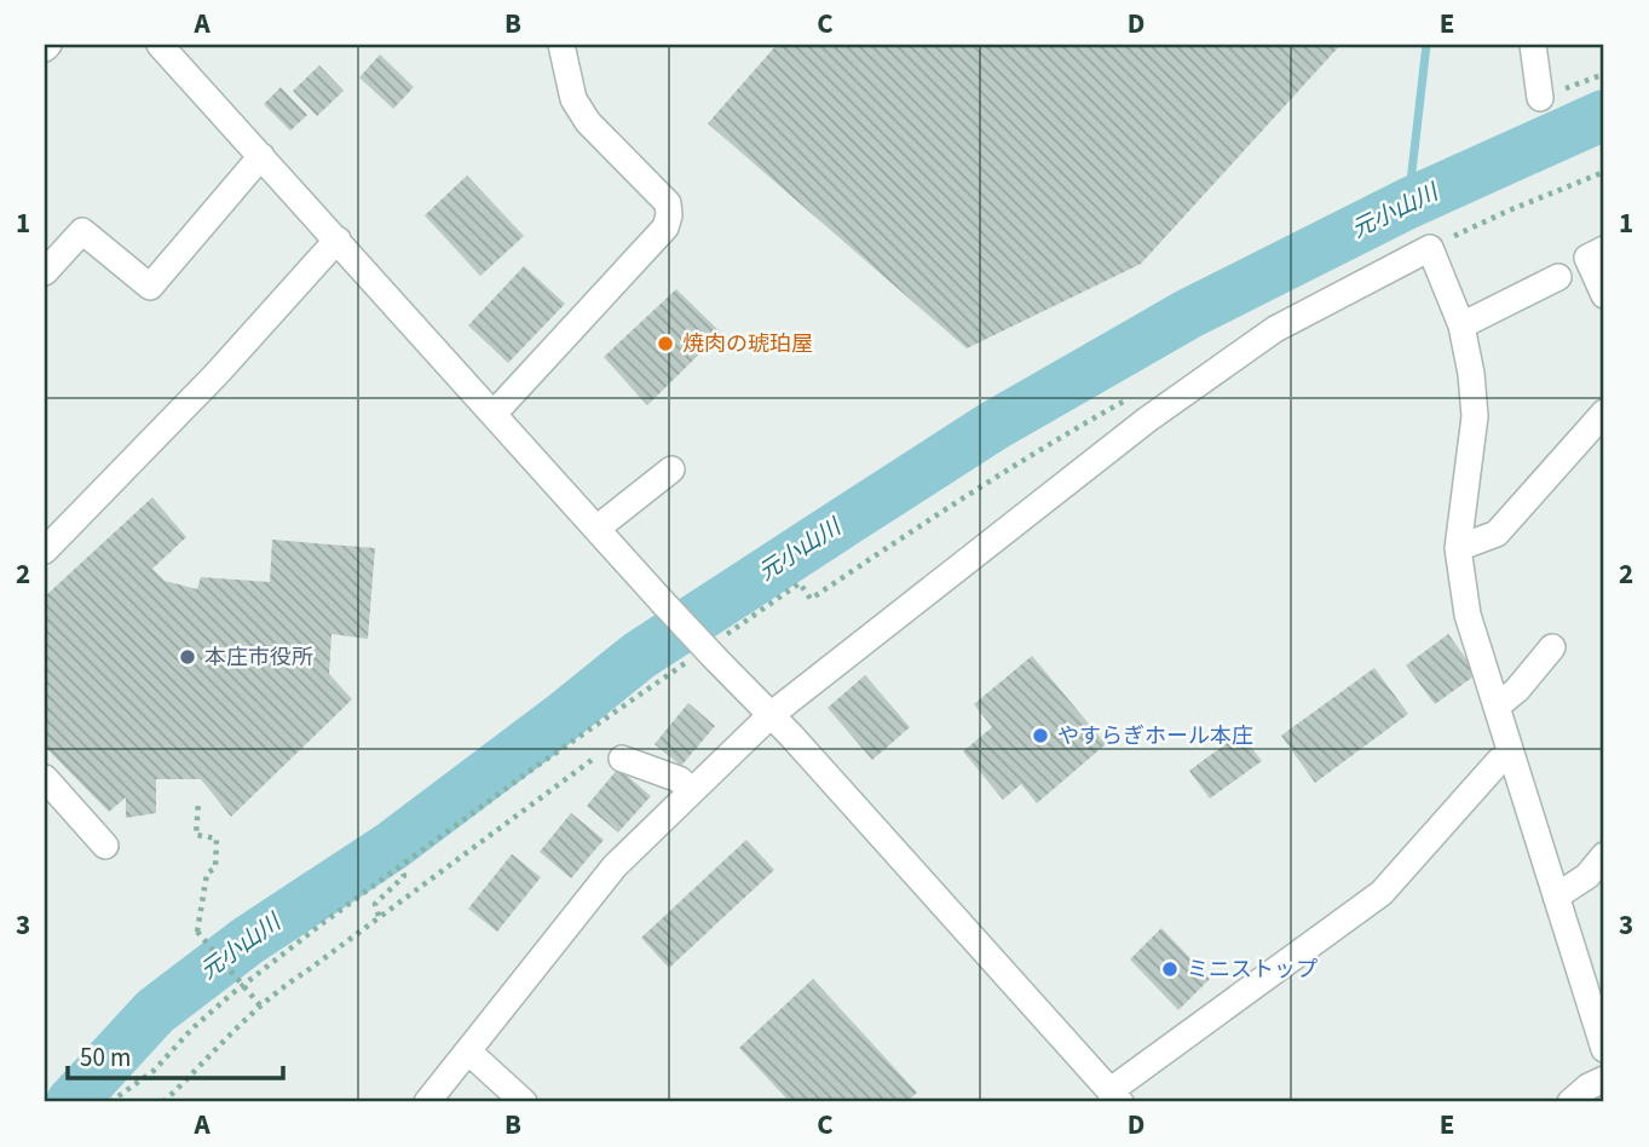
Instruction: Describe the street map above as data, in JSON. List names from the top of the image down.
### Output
{
  "water": ["元小山川"],
  "places": [
    "焼肉の琥珀屋",
    "本庄市役所",
    "やすらぎホール本庄",
    "ミニストップ"
  ],
  "scale_bar": "50 m",
  "grid": {
    "columns": [
      "A",
      "B",
      "C",
      "D",
      "E"
    ],
    "rows": ["1", "2", "3"]
  }
}
